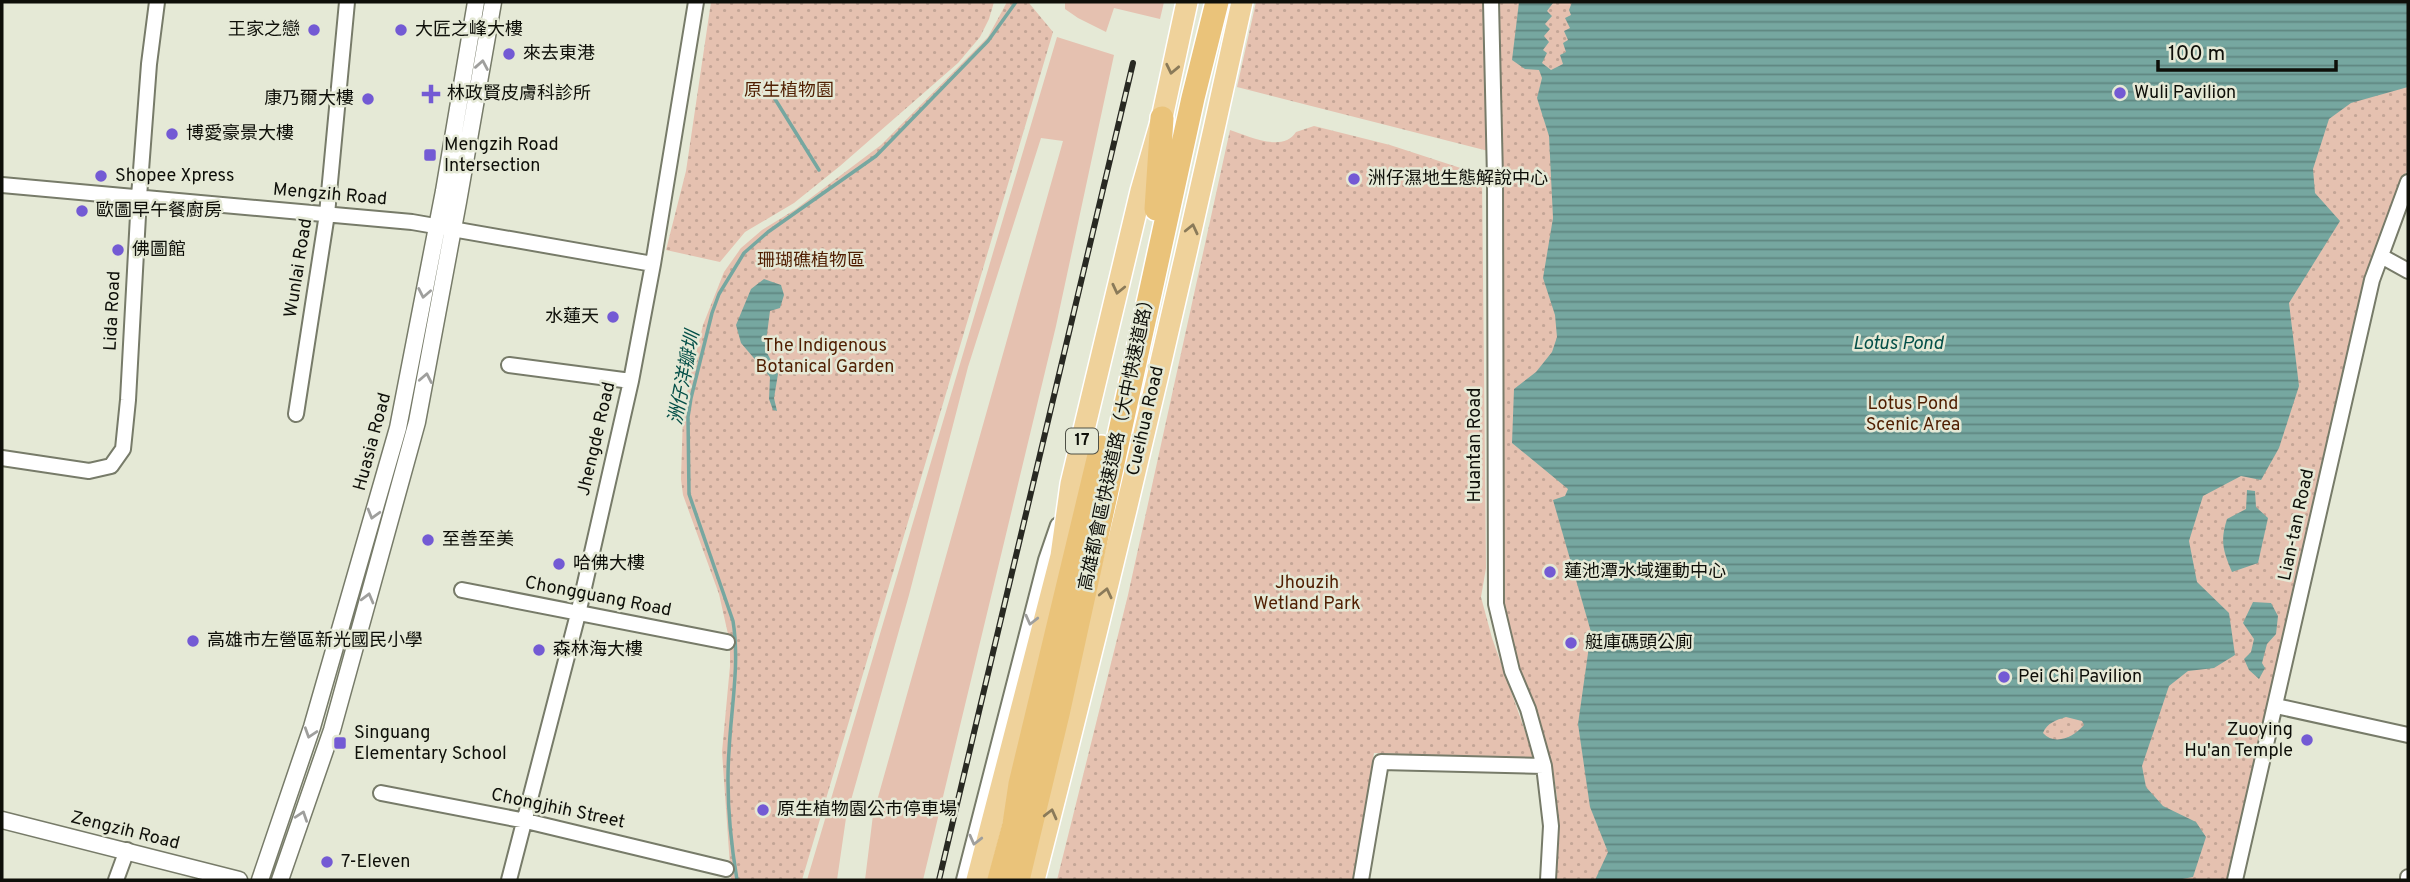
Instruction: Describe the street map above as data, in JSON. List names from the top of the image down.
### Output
{
  "streets": {
    "highway": ["高雄都會區快速道路（大中快速道路）"],
    "main road": ["Cueihua Road", "17"],
    "street": [
      "Mengzih Road",
      "Wunlai Road",
      "Lida Road",
      "Jhengde Road",
      "Huasia Road",
      "Huantan Road",
      "Lian-tan Road",
      "Chongguang Road",
      "Chongjhih Street",
      "Zengzih Road"
    ]
  },
  "crossings": [
    ["Mengzih Road", "Wunlai Road"],
    ["Mengzih Road", "Lida Road"],
    ["Mengzih Road", "Jhengde Road"],
    ["Mengzih Road", "Huasia Road"],
    ["Jhengde Road", "Chongguang Road"],
    ["Jhengde Road", "Chongjhih Street"],
    ["17", "高雄都會區快速道路（大中快速道路）"]
  ],
  "water": ["Lotus Pond", "洲仔洋瓣圳"],
  "parks": [
    "原生植物園",
    "珊瑚礁植物區",
    "The Indigenous Botanical Garden",
    "Lotus Pond Scenic Area",
    "Jhouzih Wetland Park"
  ],
  "places": {
    "other": [
      "王家之戀",
      "大匠之峰大樓",
      "來去東港",
      "Wuli Pavilion",
      "康乃爾大樓",
      "博愛豪景大樓",
      "Shopee Xpress",
      "洲仔濕地生態解說中心",
      "歐圖早午餐廚房",
      "佛圖館",
      "水蓮天",
      "至善至美",
      "哈佛大樓",
      "蓮池潭水域運動中心",
      "高雄市左營區新光國民小學",
      "艇庫碼頭公廁",
      "森林海大樓",
      "Pei Chi Pavilion",
      "Zuoying Hu'an Temple",
      "原生植物園公巿停車場",
      "7-Eleven"
    ],
    "health": ["林政賢皮膚科診所"],
    "transit": ["Mengzih Road Intersection", "Singuang Elementary School"]
  },
  "scale_bar": "100 m"
}
